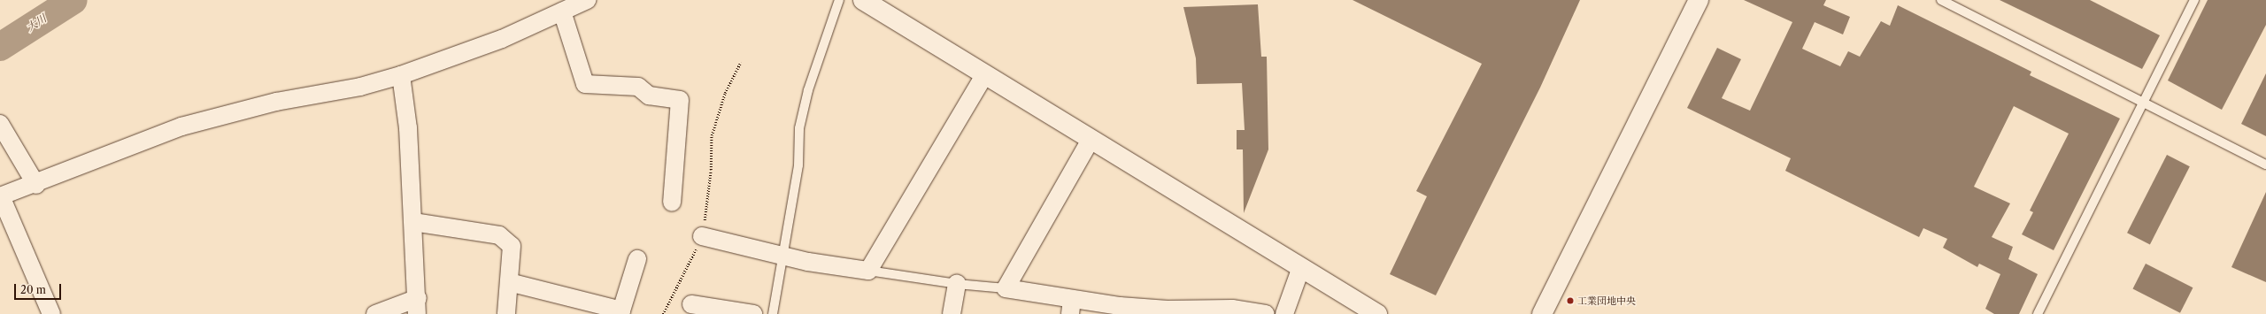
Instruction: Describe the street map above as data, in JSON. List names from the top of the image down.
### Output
{
  "water": ["大川"],
  "places": ["工業団地中央"],
  "scale_bar": "20 m"
}
